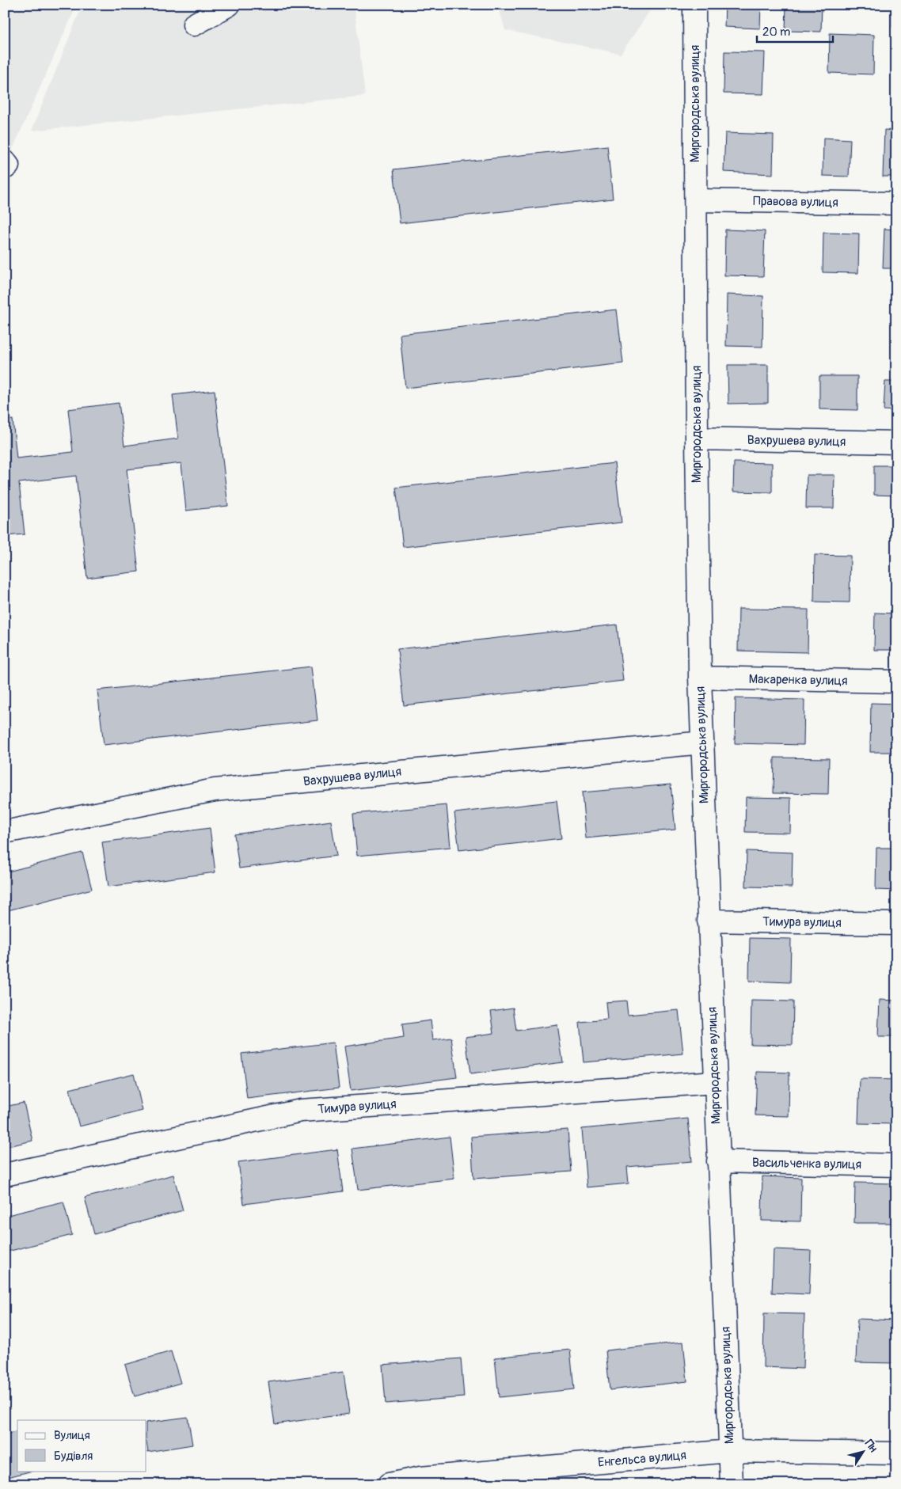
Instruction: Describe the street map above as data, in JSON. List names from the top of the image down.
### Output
{
  "streets": {
    "street": [
      "Миргородська вулиця",
      "Правова вулиця",
      "Вахрушева вулиця",
      "Макаренка вулиця",
      "Тимура вулиця",
      "Васильченка вулиця",
      "Енгельса вулиця"
    ]
  },
  "crossings": [
    ["Миргородська вулиця", "Правова вулиця"],
    ["Миргородська вулиця", "Вахрушева вулиця"],
    ["Миргородська вулиця", "Макаренка вулиця"],
    ["Миргородська вулиця", "Тимура вулиця"],
    ["Миргородська вулиця", "Васильченка вулиця"],
    ["Миргородська вулиця", "Енгельса вулиця"]
  ],
  "legend": ["Вулиця", "Будівля"],
  "scale_bar": "20 m",
  "north": "top right"
}
